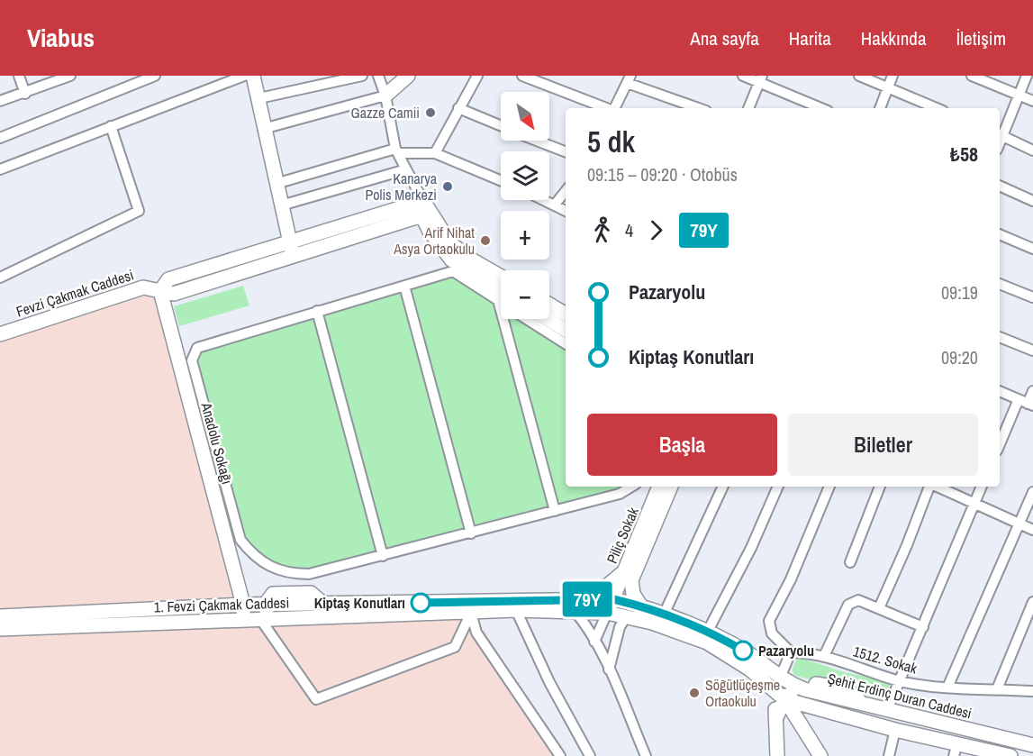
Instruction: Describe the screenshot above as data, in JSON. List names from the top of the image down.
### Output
{
  "streets": {
    "main road": [
      "Fevzi Çakmak Caddesi",
      "Anadolu Sokağı",
      "Piliç Sokak",
      "1. Fevzi Çakmak Caddesi",
      "Şehit Erdinç Duran Caddesi"
    ],
    "street": ["1512. Sokak"]
  },
  "crossings": [
    ["Fevzi Çakmak Caddesi", "Anadolu Sokağı"],
    ["Anadolu Sokağı", "1. Fevzi Çakmak Caddesi"],
    ["Piliç Sokak", "Şehit Erdinç Duran Caddesi"],
    ["1. Fevzi Çakmak Caddesi", "Şehit Erdinç Duran Caddesi"]
  ],
  "places": [
    "Gazze Camii",
    "Kanarya Polis Merkezi",
    "Arif Nihat Asya Ortaokulu",
    "Kiptaş Konutları",
    "Pazaryolu",
    "Söğütlüçeşme Ortaokulu"
  ],
  "lines": ["bus line 79Y"],
  "north": "bottom right",
  "page": {
    "header": "Viabus",
    "nav": [
      "Ana sayfa",
      "Harita",
      "Hakkında",
      "İletişim"
    ],
    "on_map": "79Y",
    "map_buttons": ["+", "−"],
    "heading": ["5 dk", "09:15 – 09:20 · Otobüs", "₺58"],
    "legs": ["4", "79Y"],
    "list": [
      {
        "name": "Pazaryolu",
        "value": "09:19"
      },
      {
        "name": "Kiptaş Konutları",
        "value": "09:20"
      }
    ],
    "buttons": ["Başla", "Biletler"]
  }
}
